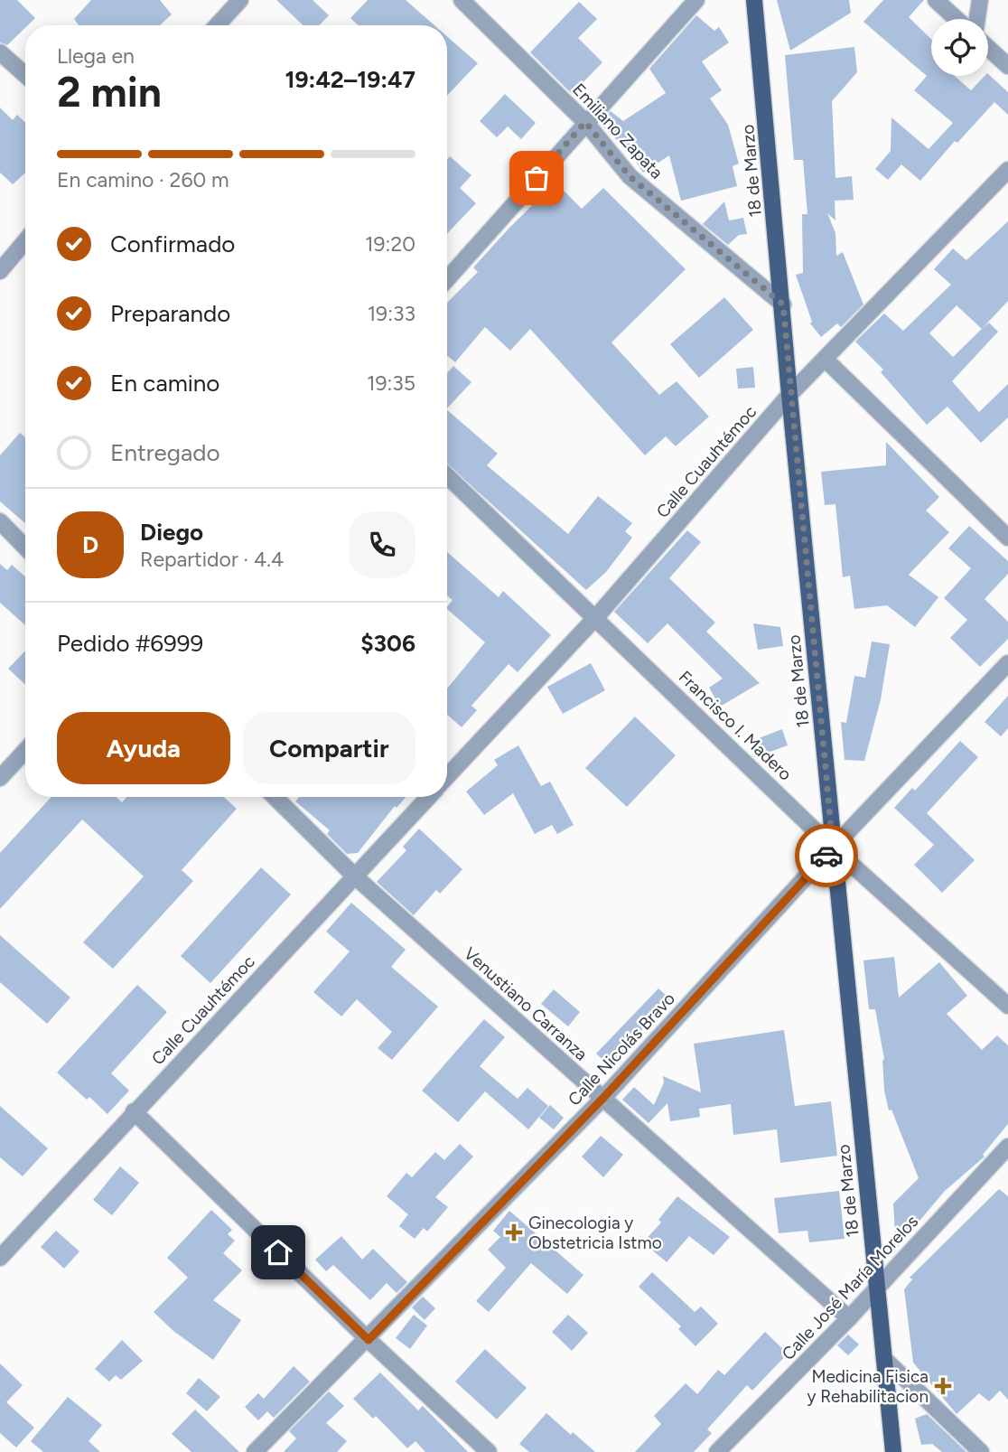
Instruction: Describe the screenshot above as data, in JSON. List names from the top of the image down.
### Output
{
  "streets": {
    "main road": ["18 de Marzo"],
    "street": [
      "Emiliano Zapata",
      "Calle Cuauhtémoc",
      "Francisco I. Madero",
      "Venustiano Carranza",
      "Calle Nicolás Bravo",
      "Calle José María Morelos"
    ]
  },
  "crossings": [
    ["Emiliano Zapata", "18 de Marzo"],
    ["18 de Marzo", "Calle Cuauhtémoc"],
    ["18 de Marzo", "Francisco I. Madero"],
    ["18 de Marzo", "Calle Nicolás Bravo"],
    ["18 de Marzo", "Calle José María Morelos"],
    ["Calle Cuauhtémoc", "Francisco I. Madero"],
    ["Calle Cuauhtémoc", "Venustiano Carranza"],
    ["Francisco I. Madero", "Calle Nicolás Bravo"],
    ["Venustiano Carranza", "Calle Nicolás Bravo"],
    ["Venustiano Carranza", "Calle José María Morelos"]
  ],
  "places": {
    "health": ["Ginecologia y Obstetricia Istmo", "Medicina Fisica y Rehabilitacion"]
  },
  "page": {
    "heading": ["2 min", "Llega en", "19:42–19:47"],
    "panel": [
      "Diego",
      "Repartidor · 4.4",
      "Pedido #6999",
      "$306"
    ],
    "bar": "En camino · 260 m",
    "list": [
      ["Confirmado", "19:20"],
      ["Preparando", "19:33"],
      ["En camino", "19:35"],
      "Entregado"
    ],
    "round": "D",
    "buttons": ["Ayuda", "Compartir"]
  }
}
